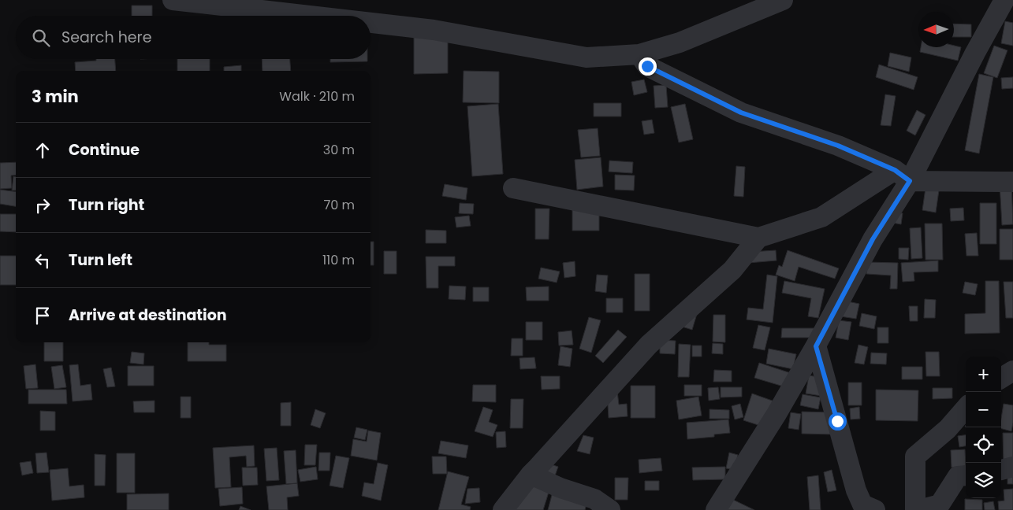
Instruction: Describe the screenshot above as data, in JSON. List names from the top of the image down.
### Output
{
  "north": "left",
  "page": {
    "search": "Search here",
    "heading": ["3 min", "Walk · 210 m"],
    "list": [
      ["Continue", "30 m"],
      ["Turn right", "70 m"],
      ["Turn left", "110 m"],
      "Arrive at destination"
    ],
    "map_buttons": ["+", "−"]
  }
}
